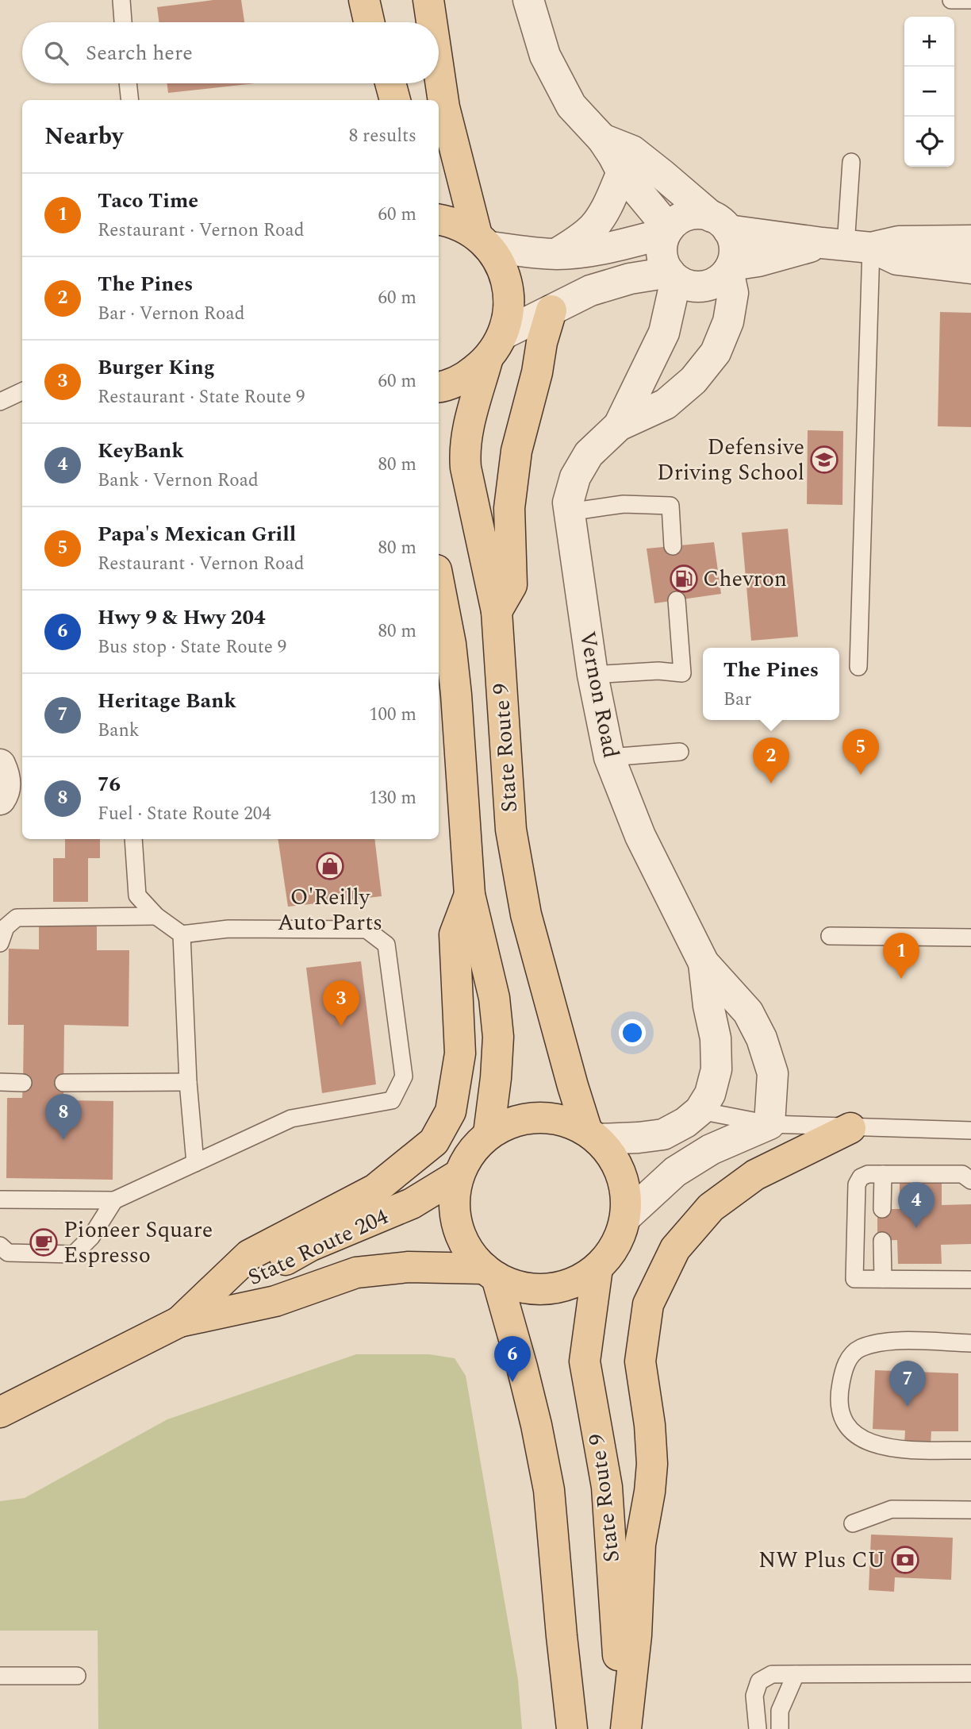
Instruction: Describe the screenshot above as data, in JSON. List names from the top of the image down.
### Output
{
  "streets": {
    "main road": ["State Route 9", "State Route 204"],
    "street": ["Vernon Road"]
  },
  "crossings": [
    ["Vernon Road", "State Route 9"],
    ["Vernon Road", "State Route 204"],
    ["State Route 9", "State Route 204"]
  ],
  "places": {
    "school or university": ["Defensive Driving School"],
    "fuel station": ["Chevron"],
    "shop": ["O'Reilly Auto Parts"],
    "cafe": ["Pioneer Square Espresso"],
    "bank": ["NW Plus CU"]
  },
  "page": {
    "map_buttons": ["+", "−"],
    "search": "Search here",
    "heading": ["Nearby", "8 results"],
    "list": [
      {
        "mark": "1",
        "name": "Taco Time",
        "note": "Restaurant · Vernon Road",
        "value": "60 m"
      },
      {
        "mark": "2",
        "name": "The Pines",
        "note": "Bar · Vernon Road",
        "value": "60 m"
      },
      {
        "mark": "3",
        "name": "Burger King",
        "note": "Restaurant · State Route 9",
        "value": "60 m"
      },
      {
        "mark": "4",
        "name": "KeyBank",
        "note": "Bank · Vernon Road",
        "value": "80 m"
      },
      {
        "mark": "5",
        "name": "Papa's Mexican Grill",
        "note": "Restaurant · Vernon Road",
        "value": "80 m"
      },
      {
        "mark": "6",
        "name": "Hwy 9 & Hwy 204",
        "note": "Bus stop · State Route 9",
        "value": "80 m"
      },
      {
        "mark": "7",
        "name": "Heritage Bank",
        "note": "Bank",
        "value": "100 m"
      },
      {
        "mark": "8",
        "name": "76",
        "note": "Fuel · State Route 204",
        "value": "130 m"
      }
    ],
    "popup": ["The Pines", "Bar"],
    "pins": [
      "5",
      "2",
      "1",
      "3",
      "8",
      "4",
      "6",
      "7"
    ]
  }
}
